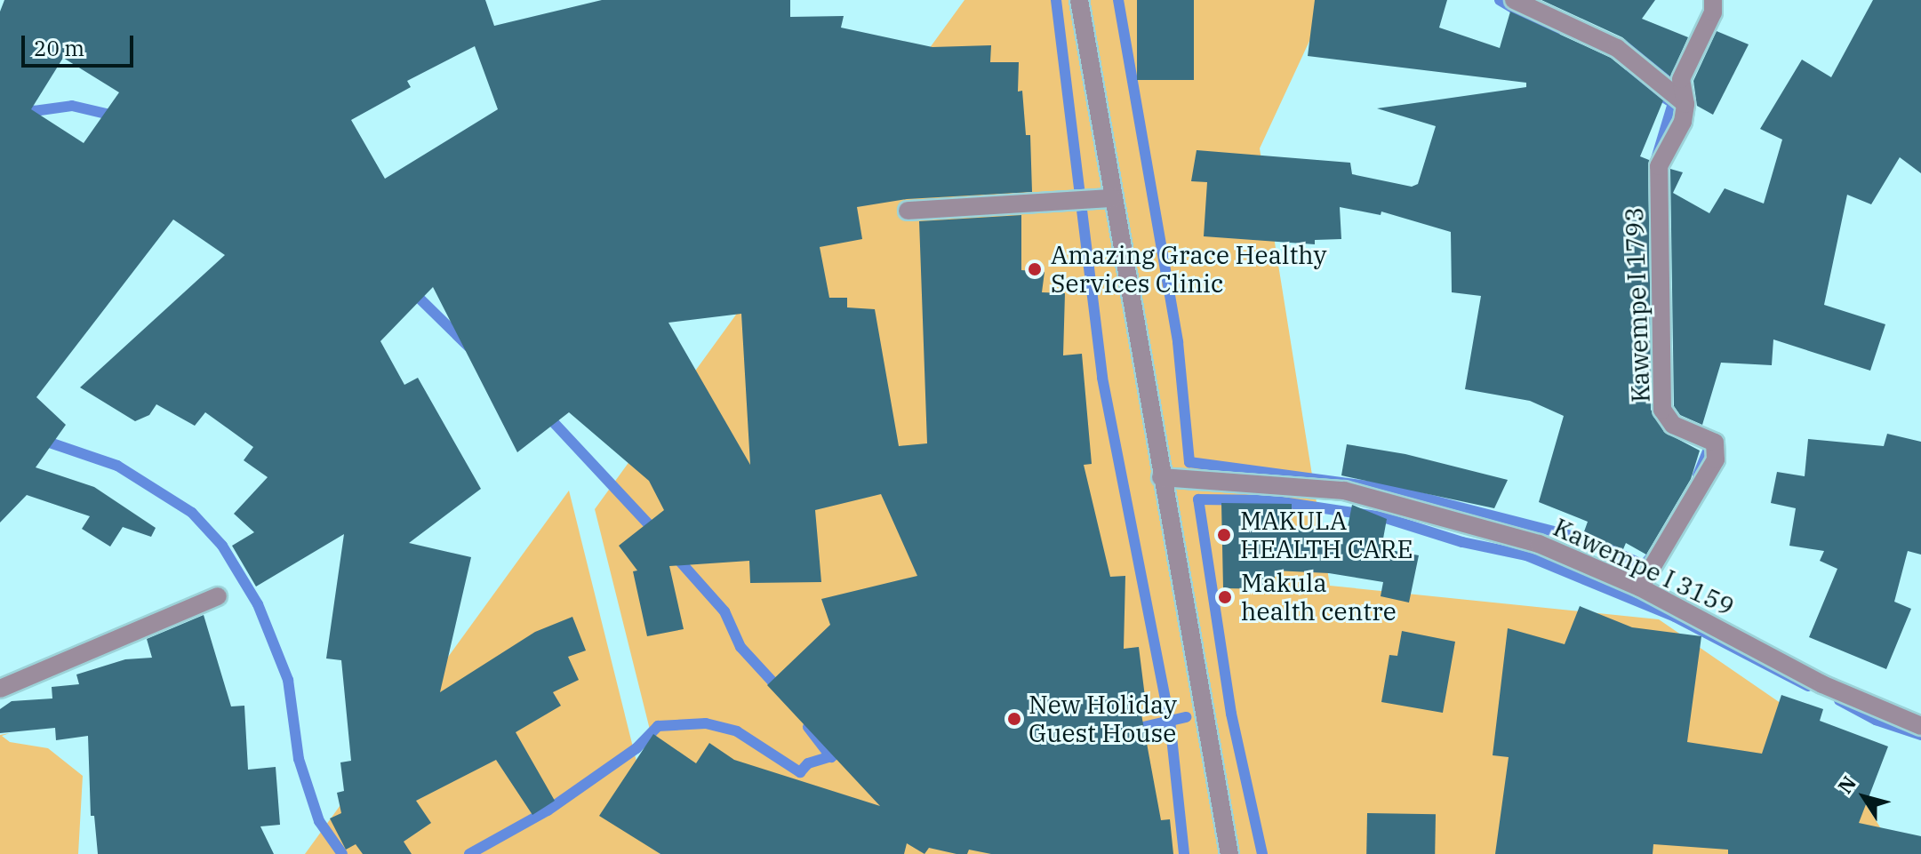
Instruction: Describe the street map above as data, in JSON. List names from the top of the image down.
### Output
{
  "streets": {
    "street": ["Kawempe I 1793", "Kawempe I 3159"]
  },
  "crossings": [
    ["Kawempe I 1793", "Kawempe I 3159"]
  ],
  "places": [
    "Amazing Grace Healthy Services Clinic",
    "MAKULA HEALTH CARE",
    "Makula health centre",
    "New Holiday Guest House"
  ],
  "scale_bar": "20 m",
  "north": "top left"
}
